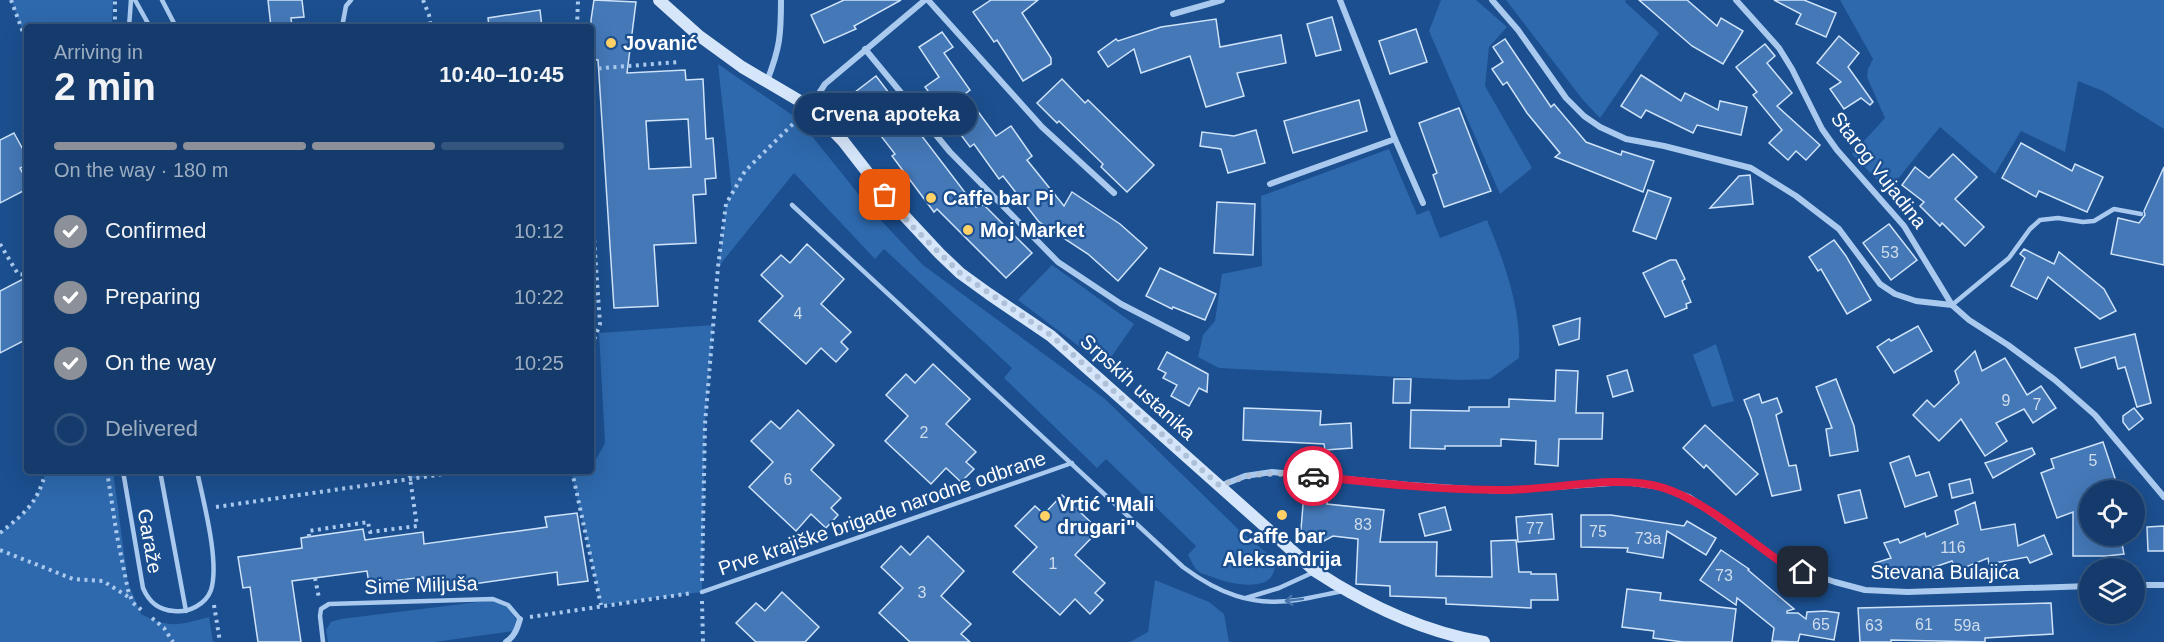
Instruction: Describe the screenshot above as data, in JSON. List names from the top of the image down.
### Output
{
  "streets": {
    "street": ["Starog Vujadina", "Srpskih ustanika", "Stevana Bulajića"],
    "lane": ["Prve krajiške brigade narodne odbrane", "Garaže", "Sime Miljuša"]
  },
  "crossings": [
    ["Srpskih ustanika", "Prve krajiške brigade narodne odbrane"],
    ["Srpskih ustanika", "Stevana Bulajića"]
  ],
  "places": [
    "Jovanić",
    "Crvena apoteka",
    "Caffe bar Pi",
    "Moj Market",
    "Caffe bar Aleksandrija",
    "Vrtić \"Mali drugari\""
  ],
  "house_numbers": [
    "53",
    "4",
    "9",
    "7",
    "2",
    "5",
    "6",
    "83",
    "77",
    "75",
    "73a",
    "116",
    "1",
    "73",
    "3",
    "65",
    "61",
    "63",
    "59a"
  ],
  "page": {
    "heading": ["2 min", "Arriving in", "10:40–10:45"],
    "bubble": "Crvena apoteka",
    "bar": "On the way · 180 m",
    "list": [
      ["Confirmed", "10:12"],
      ["Preparing", "10:22"],
      ["On the way", "10:25"],
      "Delivered"
    ]
  }
}
